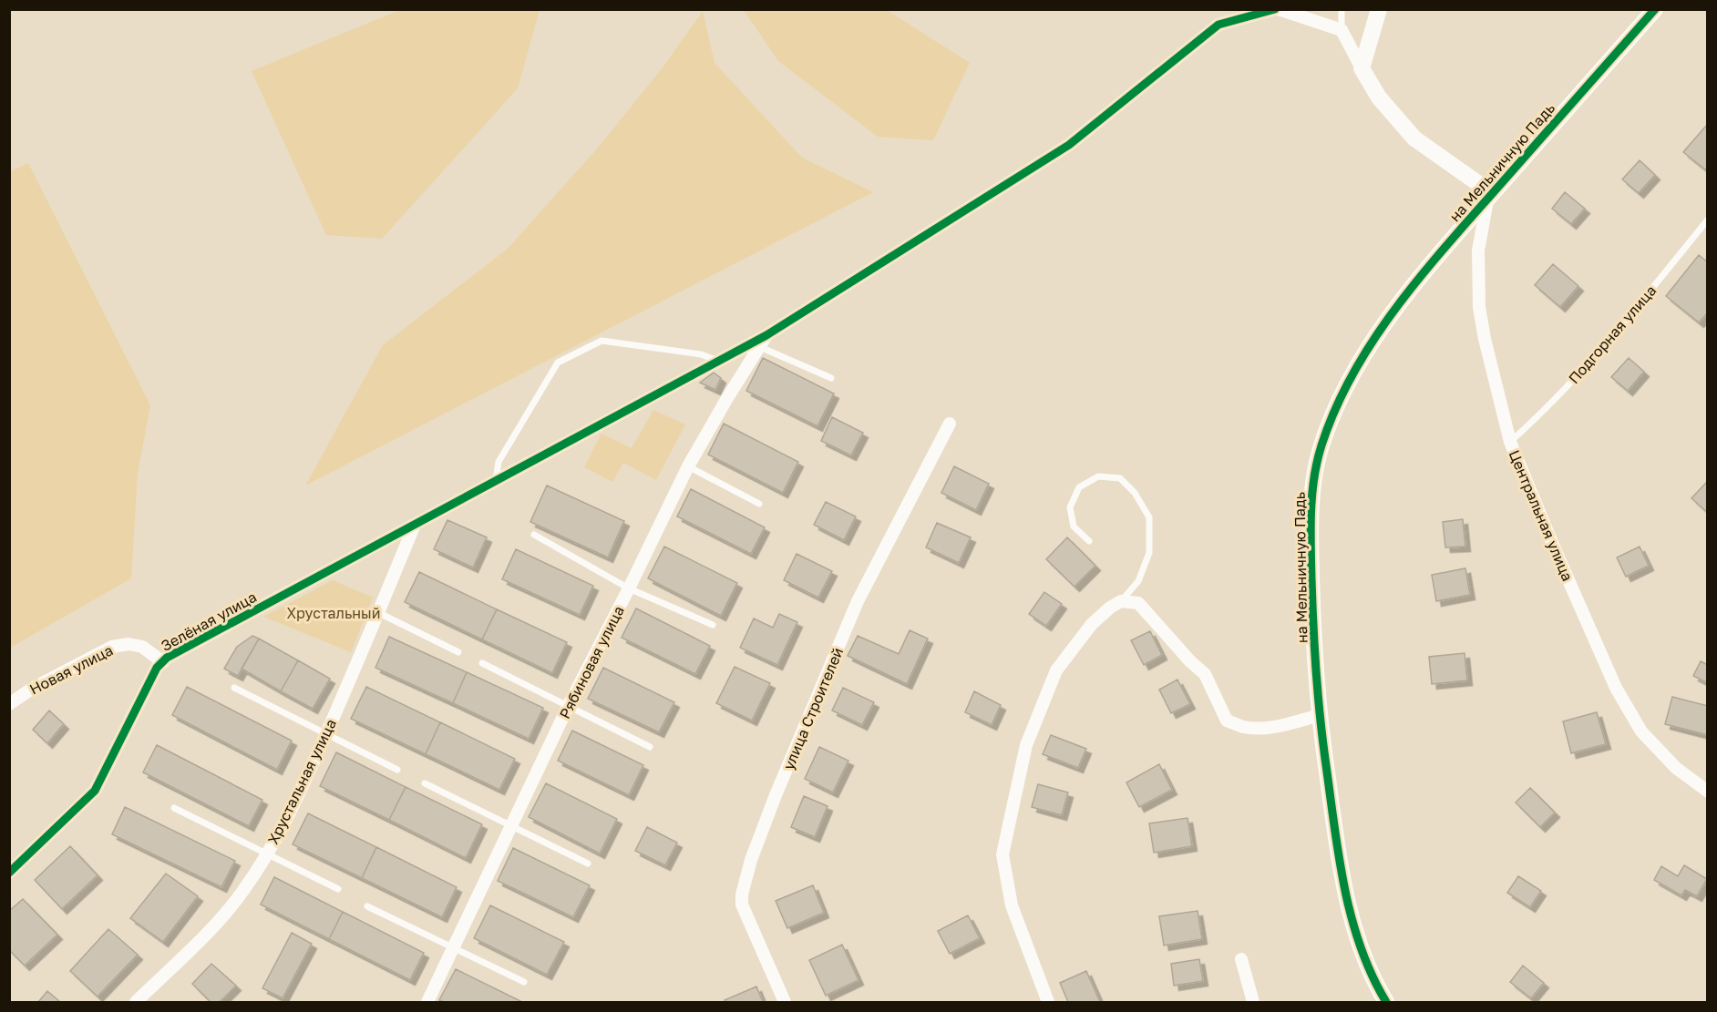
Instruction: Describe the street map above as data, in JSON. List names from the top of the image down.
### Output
{
  "streets": {
    "street": [
      "на Мельничную Падь",
      "Центральная улица",
      "Зелёная улица",
      "Рябиновая улица",
      "Новая улица",
      "улица Строителей",
      "Хрустальная улица"
    ],
    "lane": ["Подгорная улица"]
  },
  "crossings": [
    ["на Мельничную Падь", "Центральная улица"],
    ["Подгорная улица", "Центральная улица"],
    ["Зелёная улица", "Рябиновая улица"],
    ["Зелёная улица", "Новая улица"],
    ["Зелёная улица", "Хрустальная улица"]
  ],
  "parks": ["Хрустальный"]
}
